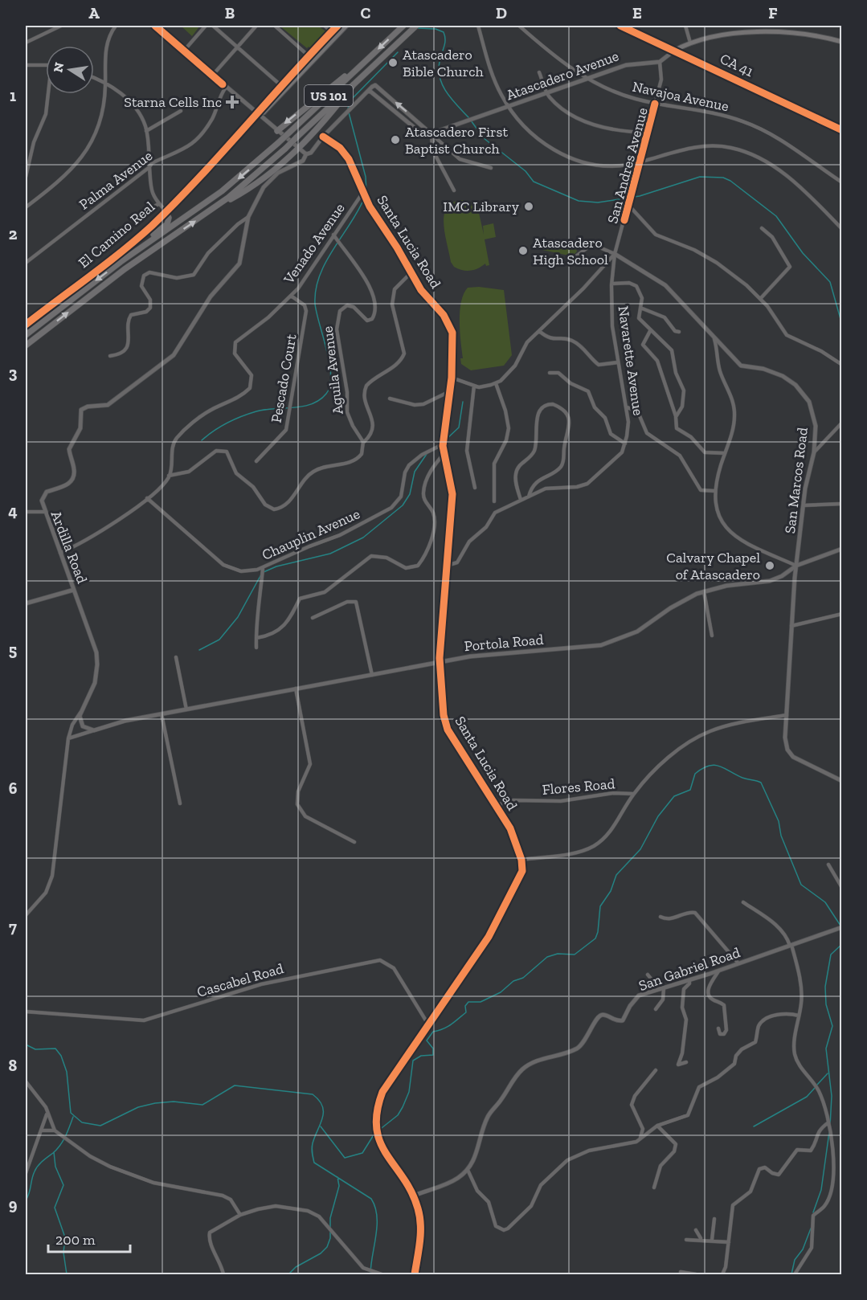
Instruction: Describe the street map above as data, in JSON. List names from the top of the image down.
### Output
{
  "streets": {
    "highway": ["US 101", "El Camino Real"],
    "main road": ["CA 41"],
    "street": [
      "Atascadero Avenue",
      "Navajoa Avenue",
      "San Andres Avenue",
      "Palma Avenue",
      "Santa Lucia Road",
      "Venado Avenue",
      "Navarette Avenue",
      "Aguila Avenue",
      "Pescado Court",
      "San Marcos Road",
      "Chauplin Avenue",
      "Ardilla Road",
      "Portola Road",
      "Flores Road",
      "San Gabriel Road",
      "Cascabel Road"
    ]
  },
  "crossings": [
    ["Atascadero Avenue", "Navajoa Avenue"],
    ["Atascadero Avenue", "San Andres Avenue"],
    ["Navajoa Avenue", "San Andres Avenue"],
    ["San Andres Avenue", "Navarette Avenue"],
    ["San Andres Avenue", "San Marcos Road"],
    ["Santa Lucia Road", "Venado Avenue"],
    ["Santa Lucia Road", "Navarette Avenue"],
    ["Santa Lucia Road", "Chauplin Avenue"],
    ["Santa Lucia Road", "Ardilla Road"],
    ["Santa Lucia Road", "Portola Road"],
    ["Santa Lucia Road", "Flores Road"],
    ["Santa Lucia Road", "Cascabel Road"],
    ["Venado Avenue", "Aguila Avenue"],
    ["Venado Avenue", "Pescado Court"],
    ["Navarette Avenue", "San Marcos Road"],
    ["San Marcos Road", "Portola Road"],
    ["Ardilla Road", "Portola Road"]
  ],
  "places": {
    "other": [
      "Atascadero Bible Church",
      "Atascadero First Baptist Church",
      "IMC Library",
      "Atascadero High School",
      "Calvary Chapel of Atascadero"
    ],
    "health": ["Starna Cells Inc"]
  },
  "scale_bar": "200 m",
  "north": "left",
  "grid": {
    "columns": [
      "A",
      "B",
      "C",
      "D",
      "E",
      "F"
    ],
    "rows": [
      "1",
      "2",
      "3",
      "4",
      "5",
      "6",
      "7",
      "8",
      "9"
    ]
  }
}
